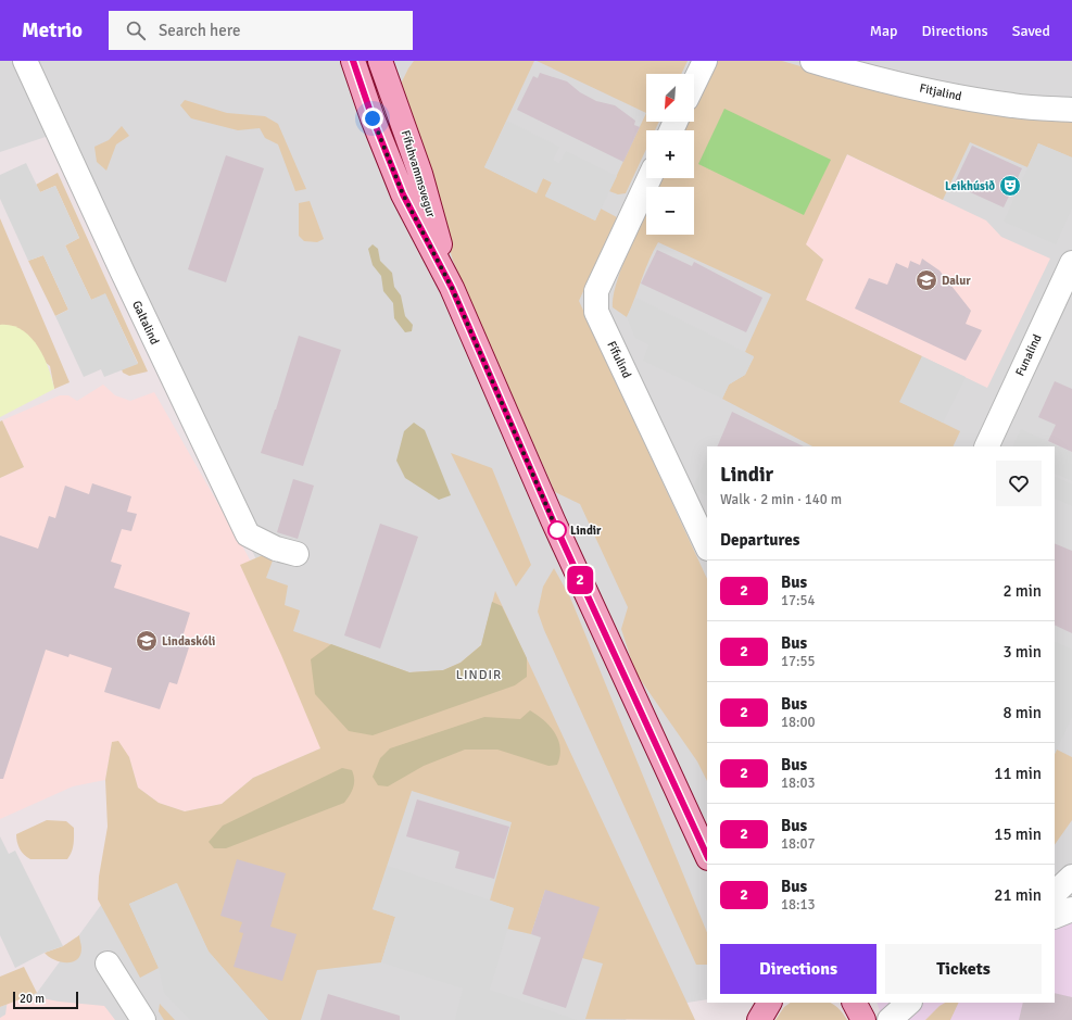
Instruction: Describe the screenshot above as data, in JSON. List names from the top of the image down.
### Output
{
  "streets": {
    "main road": ["Fífuhvammsvegur"],
    "street": [
      "Fitjalind",
      "Galtalind",
      "Funalind",
      "Fífulind"
    ]
  },
  "districts": ["LINDIR"],
  "places": {
    "theatre": ["Leikhúsið"],
    "school or university": ["Dalur", "Lindaskóli"],
    "other": ["Lindir"]
  },
  "lines": ["bus line 2"],
  "scale_bar": "20 m",
  "north": "bottom left",
  "page": {
    "header": "Metrio",
    "search": "Search here",
    "nav": ["Map", "Directions", "Saved"],
    "on_map": "2",
    "map_buttons": ["+", "−"],
    "heading": [
      ["Lindir", "Walk · 2 min · 140 m"],
      "Departures"
    ],
    "list": [
      {
        "mark": "2",
        "name": "Bus",
        "note": "17:54",
        "value": "2 min"
      },
      {
        "mark": "2",
        "name": "Bus",
        "note": "17:55",
        "value": "3 min"
      },
      {
        "mark": "2",
        "name": "Bus",
        "note": "18:00",
        "value": "8 min"
      },
      {
        "mark": "2",
        "name": "Bus",
        "note": "18:03",
        "value": "11 min"
      },
      {
        "mark": "2",
        "name": "Bus",
        "note": "18:07",
        "value": "15 min"
      },
      {
        "mark": "2",
        "name": "Bus",
        "note": "18:13",
        "value": "21 min"
      }
    ],
    "buttons": ["Directions", "Tickets"],
    "scale": "20 m"
  }
}
